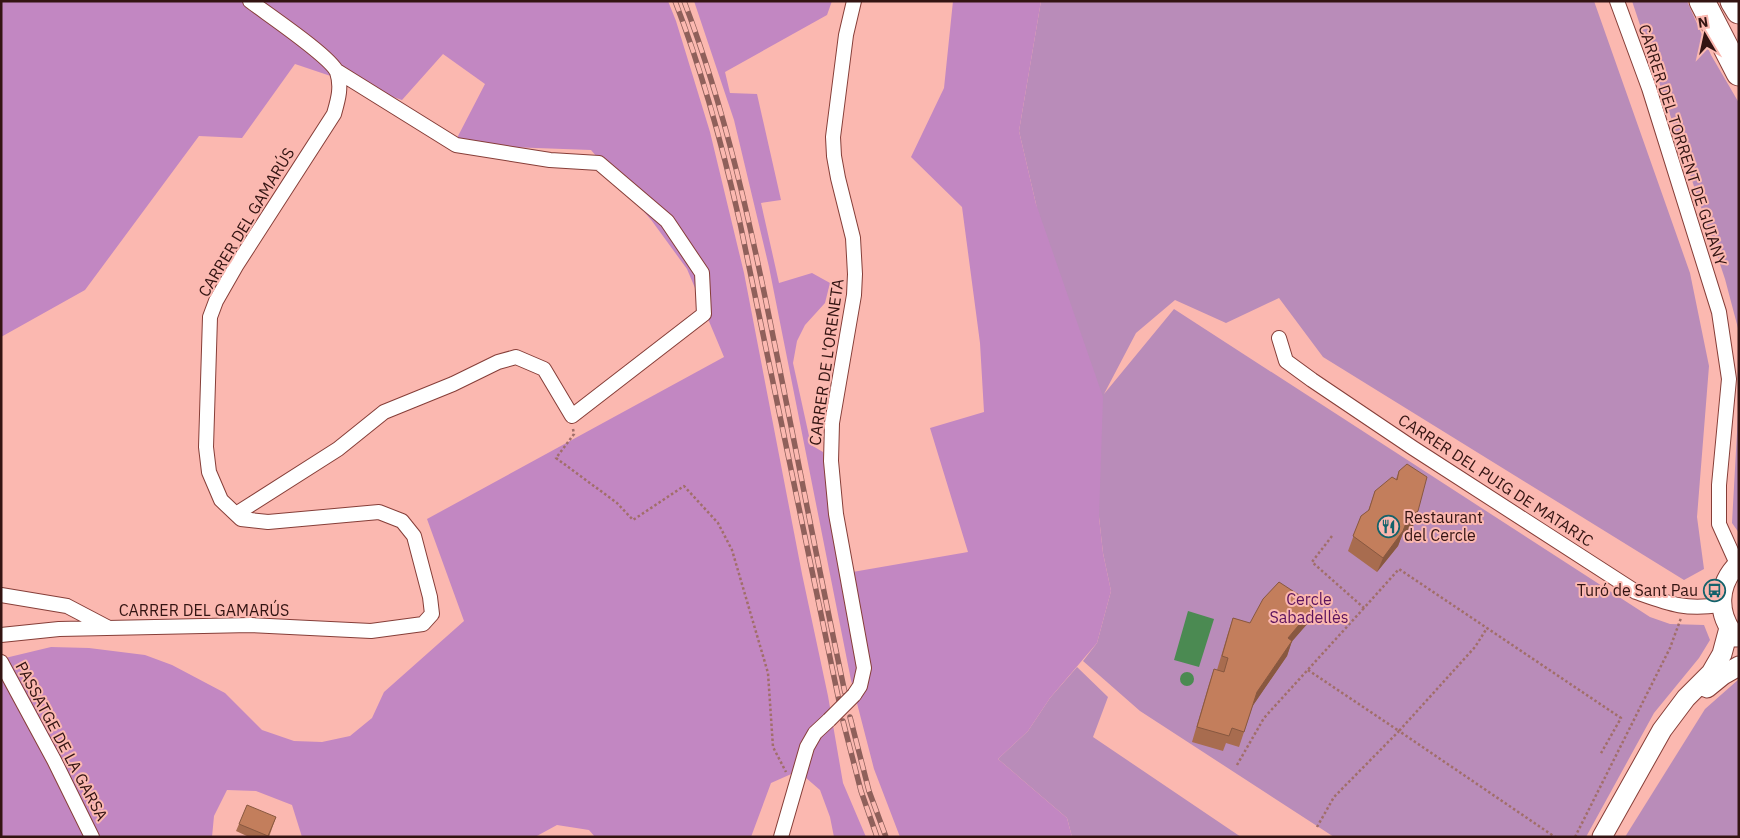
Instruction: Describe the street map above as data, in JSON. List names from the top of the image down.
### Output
{
  "streets": {
    "street": [
      "CARRER DEL TORRENT DE GUIANY",
      "CARRER DEL GAMARÚS",
      "CARRER DE L'ORENETA",
      "CARRER DEL PUIG DE MATARIC",
      "PASSATGE DE LA GARSA"
    ]
  },
  "parks": ["Cercle Sabadellès"],
  "places": {
    "restaurant": ["Restaurant del Cercle"],
    "bus stop": ["Turó de Sant Pau"]
  },
  "north": "top"
}
